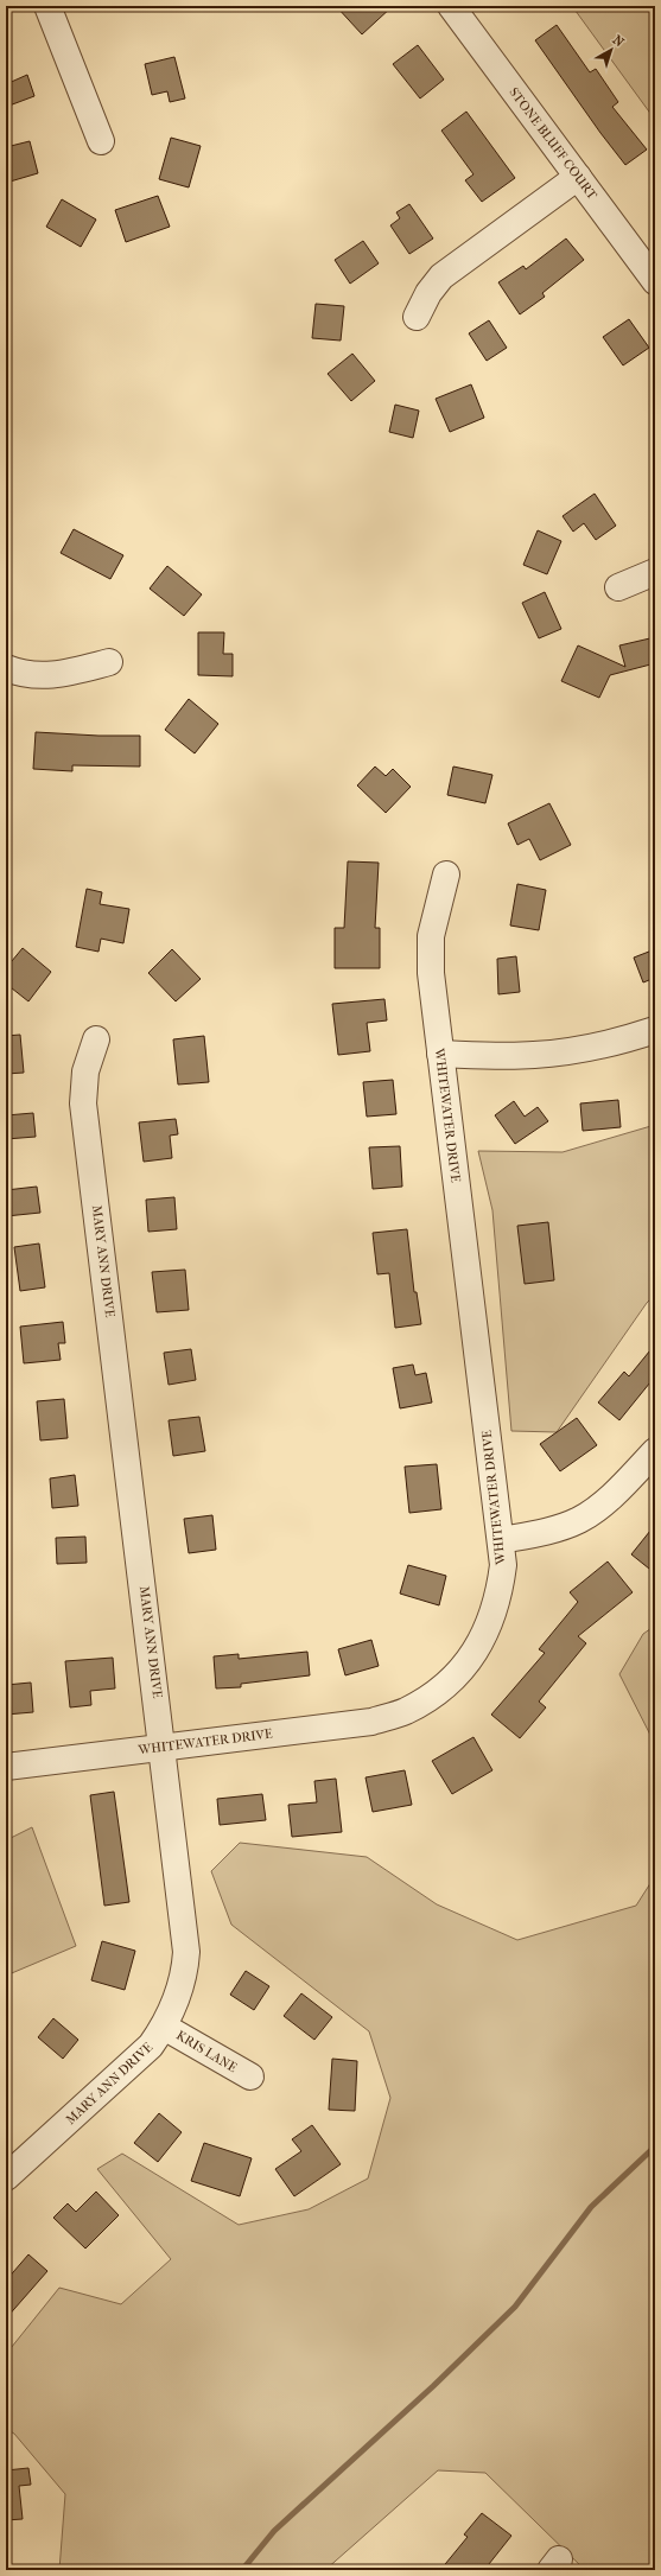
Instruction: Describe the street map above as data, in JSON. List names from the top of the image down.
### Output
{
  "streets": {
    "street": [
      "STONE BLUFF COURT",
      "WHITEWATER DRIVE",
      "MARY ANN DRIVE",
      "KRIS LANE"
    ]
  },
  "crossings": [
    ["WHITEWATER DRIVE", "MARY ANN DRIVE"],
    ["MARY ANN DRIVE", "KRIS LANE"]
  ],
  "north": "top right"
}
